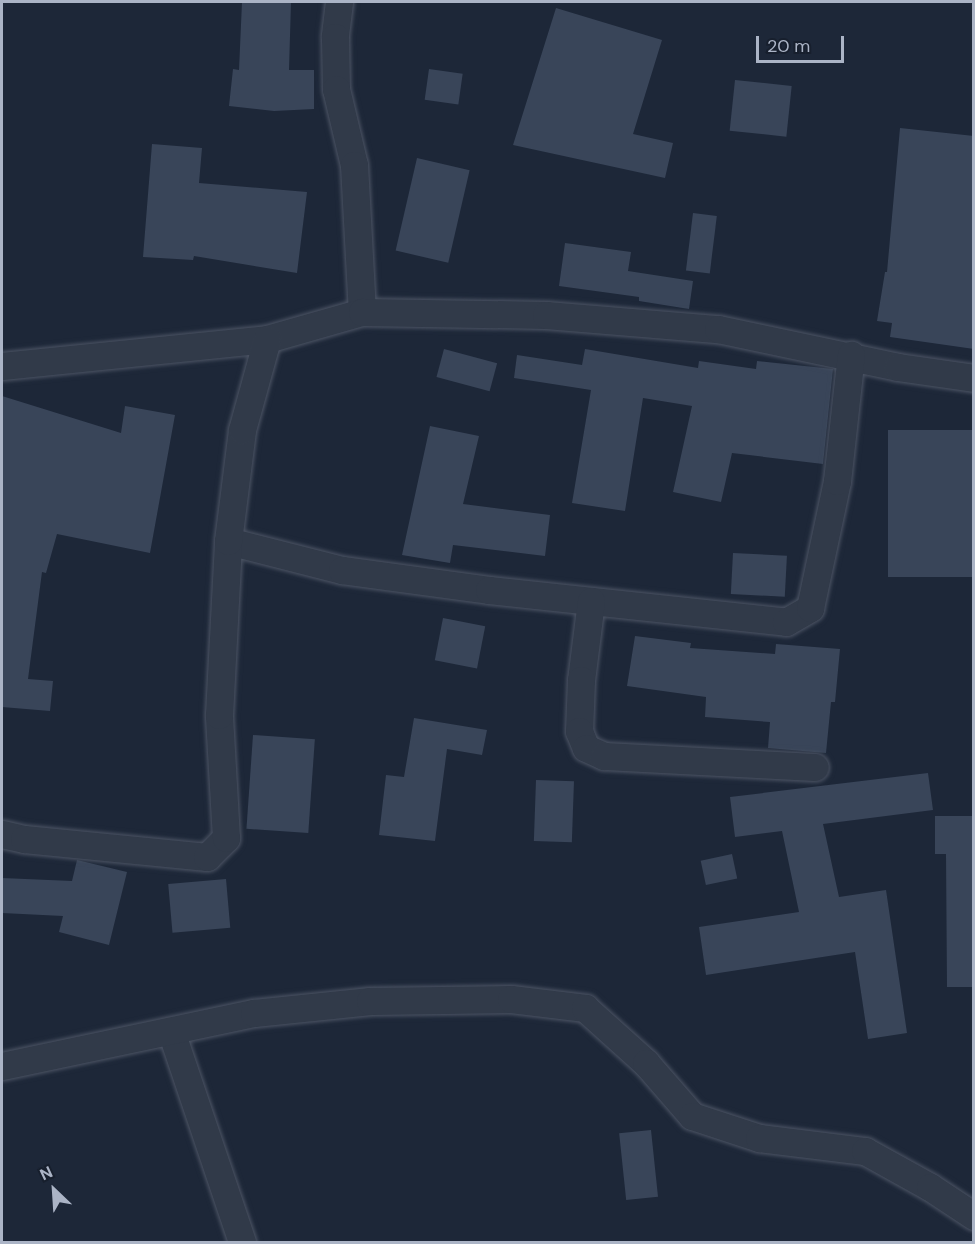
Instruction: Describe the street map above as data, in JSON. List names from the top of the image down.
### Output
{
  "scale_bar": "20 m",
  "north": "top left"
}
